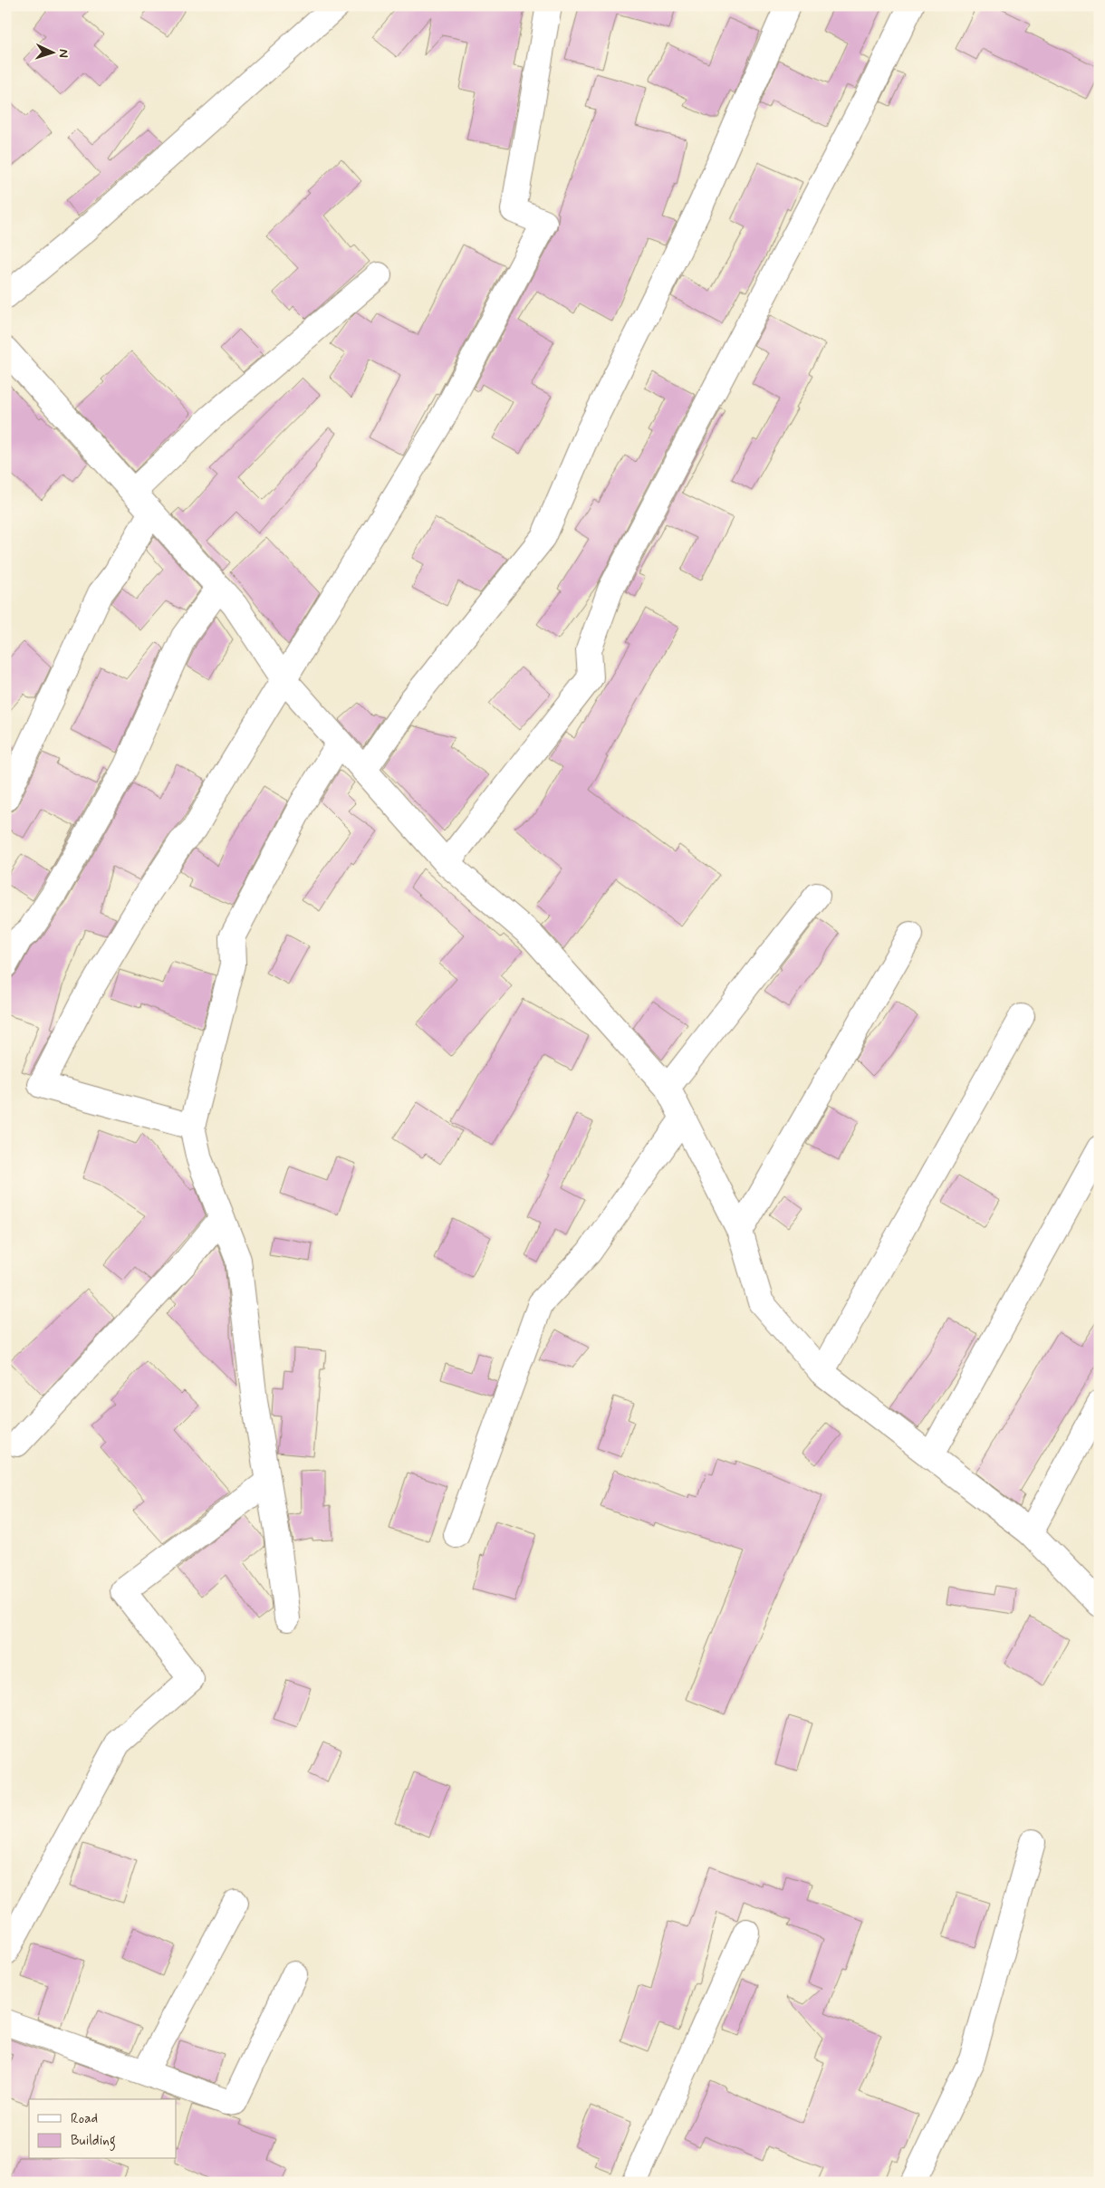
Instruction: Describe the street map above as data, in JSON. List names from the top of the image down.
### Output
{
  "legend": ["Road", "Building"],
  "north": "right"
}
